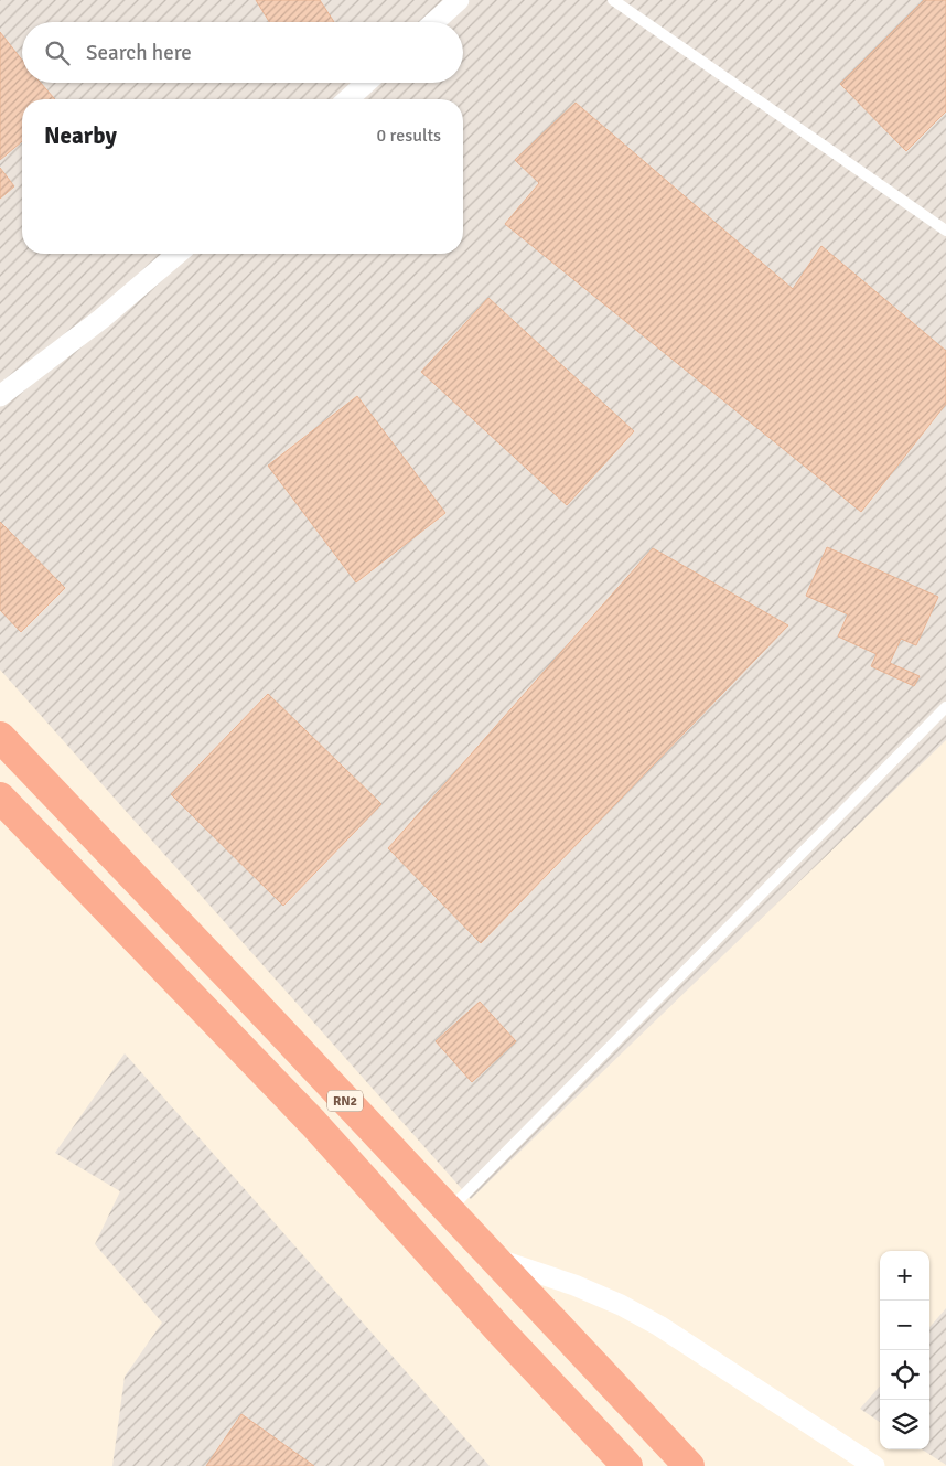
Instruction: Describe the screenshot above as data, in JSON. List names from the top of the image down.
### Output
{
  "streets": {
    "highway": ["RN2"]
  },
  "page": {
    "search": "Search here",
    "heading": ["Nearby", "0 results"],
    "map_buttons": ["+", "−"]
  }
}
